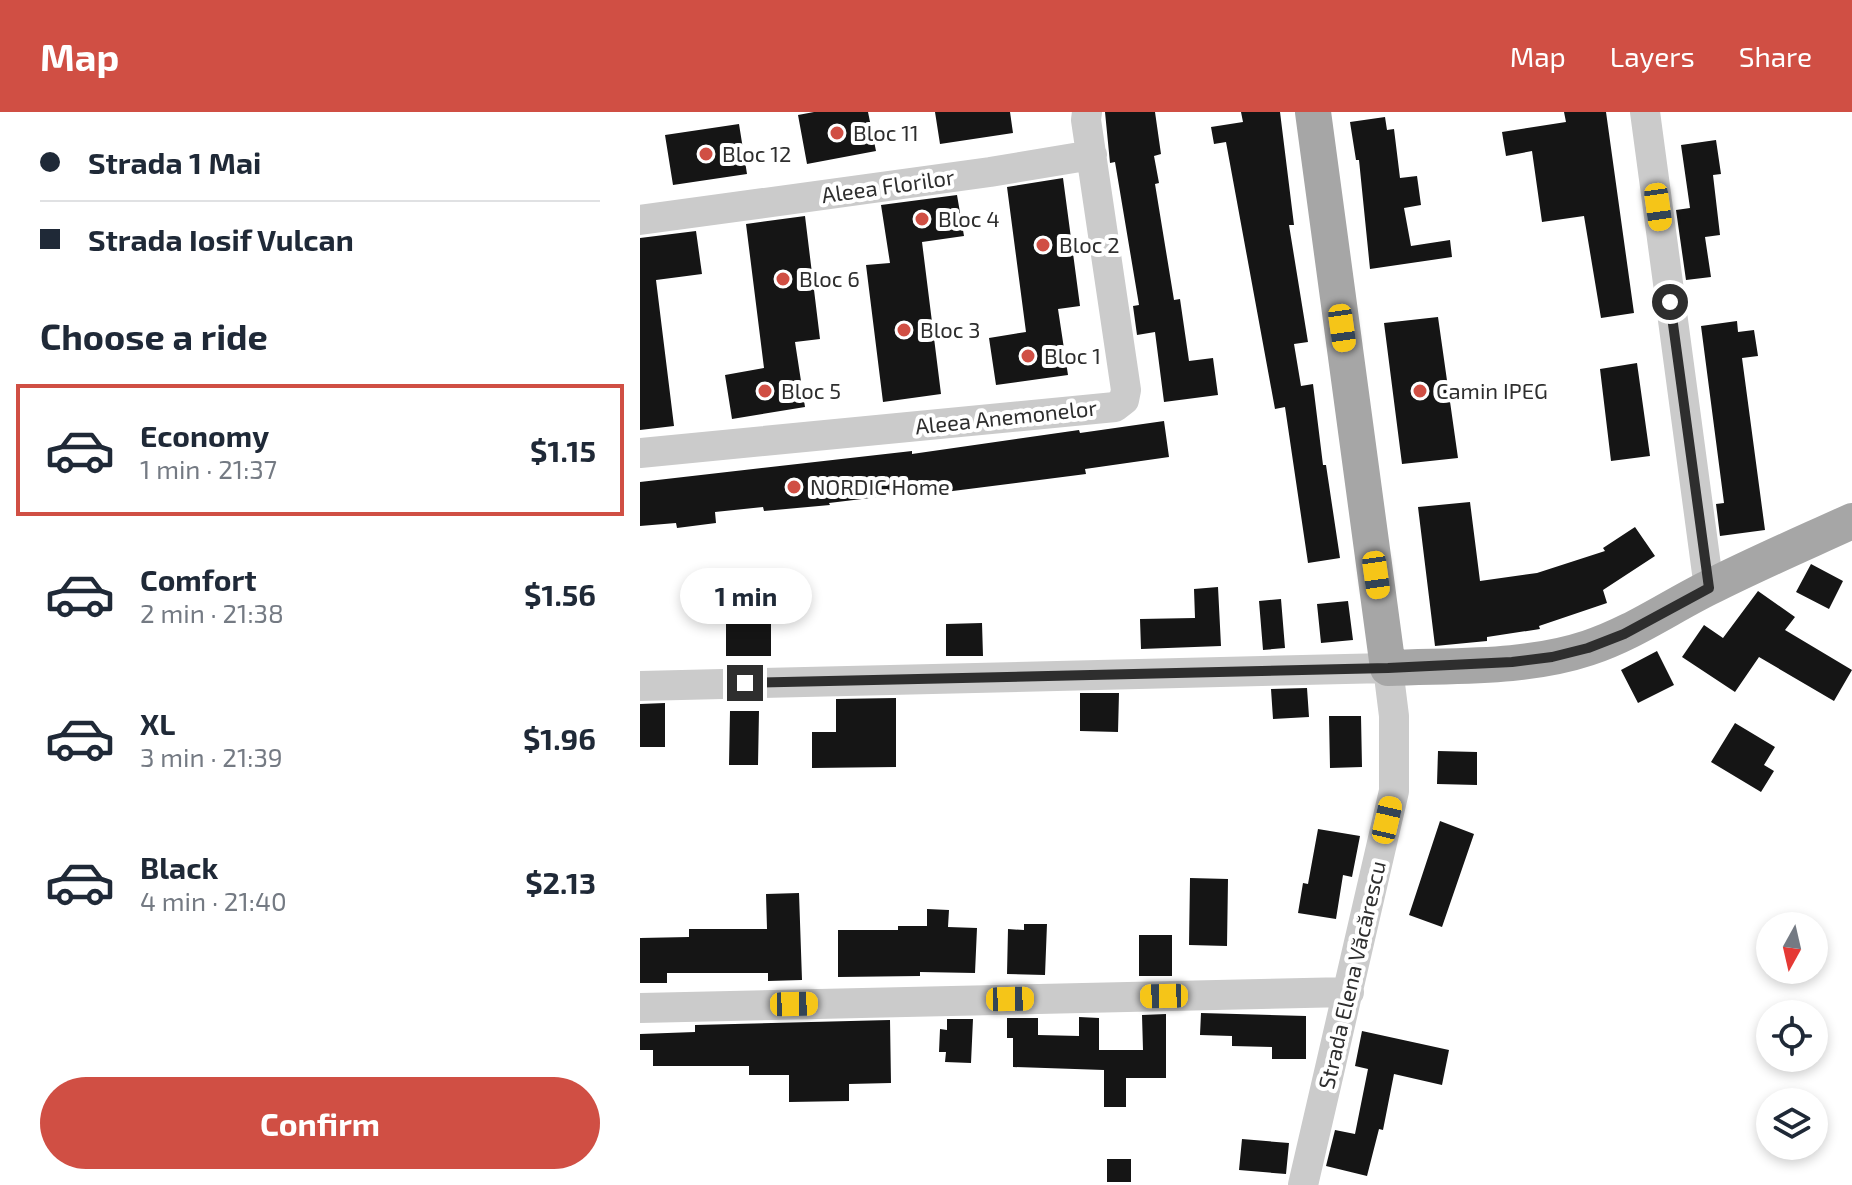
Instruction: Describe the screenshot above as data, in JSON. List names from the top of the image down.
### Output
{
  "streets": {
    "street": ["Aleea Florilor", "Aleea Anemonelor", "Strada Elena Văcărescu"]
  },
  "crossings": [
    ["Aleea Florilor", "Aleea Anemonelor"]
  ],
  "places": [
    "Bloc 11",
    "Bloc 12",
    "Bloc 4",
    "Bloc 2",
    "Bloc 6",
    "Bloc 3",
    "Bloc 1",
    "Bloc 5",
    "Camin IPEG",
    "NORDIC Home"
  ],
  "north": "bottom",
  "page": {
    "header": "Map",
    "nav": ["Map", "Layers", "Share"],
    "banner": ["Strada 1 Mai", "Strada Iosif Vulcan"],
    "heading": "Choose a ride",
    "list": [
      {
        "name": "Economy",
        "note": "1 min · 21:37",
        "value": "$1.15"
      },
      {
        "name": "Comfort",
        "note": "2 min · 21:38",
        "value": "$1.56"
      },
      {
        "name": "XL",
        "note": "3 min · 21:39",
        "value": "$1.96"
      },
      {
        "name": "Black",
        "note": "4 min · 21:40",
        "value": "$2.13"
      }
    ],
    "bubble": "1 min",
    "buttons": "Confirm"
  }
}
